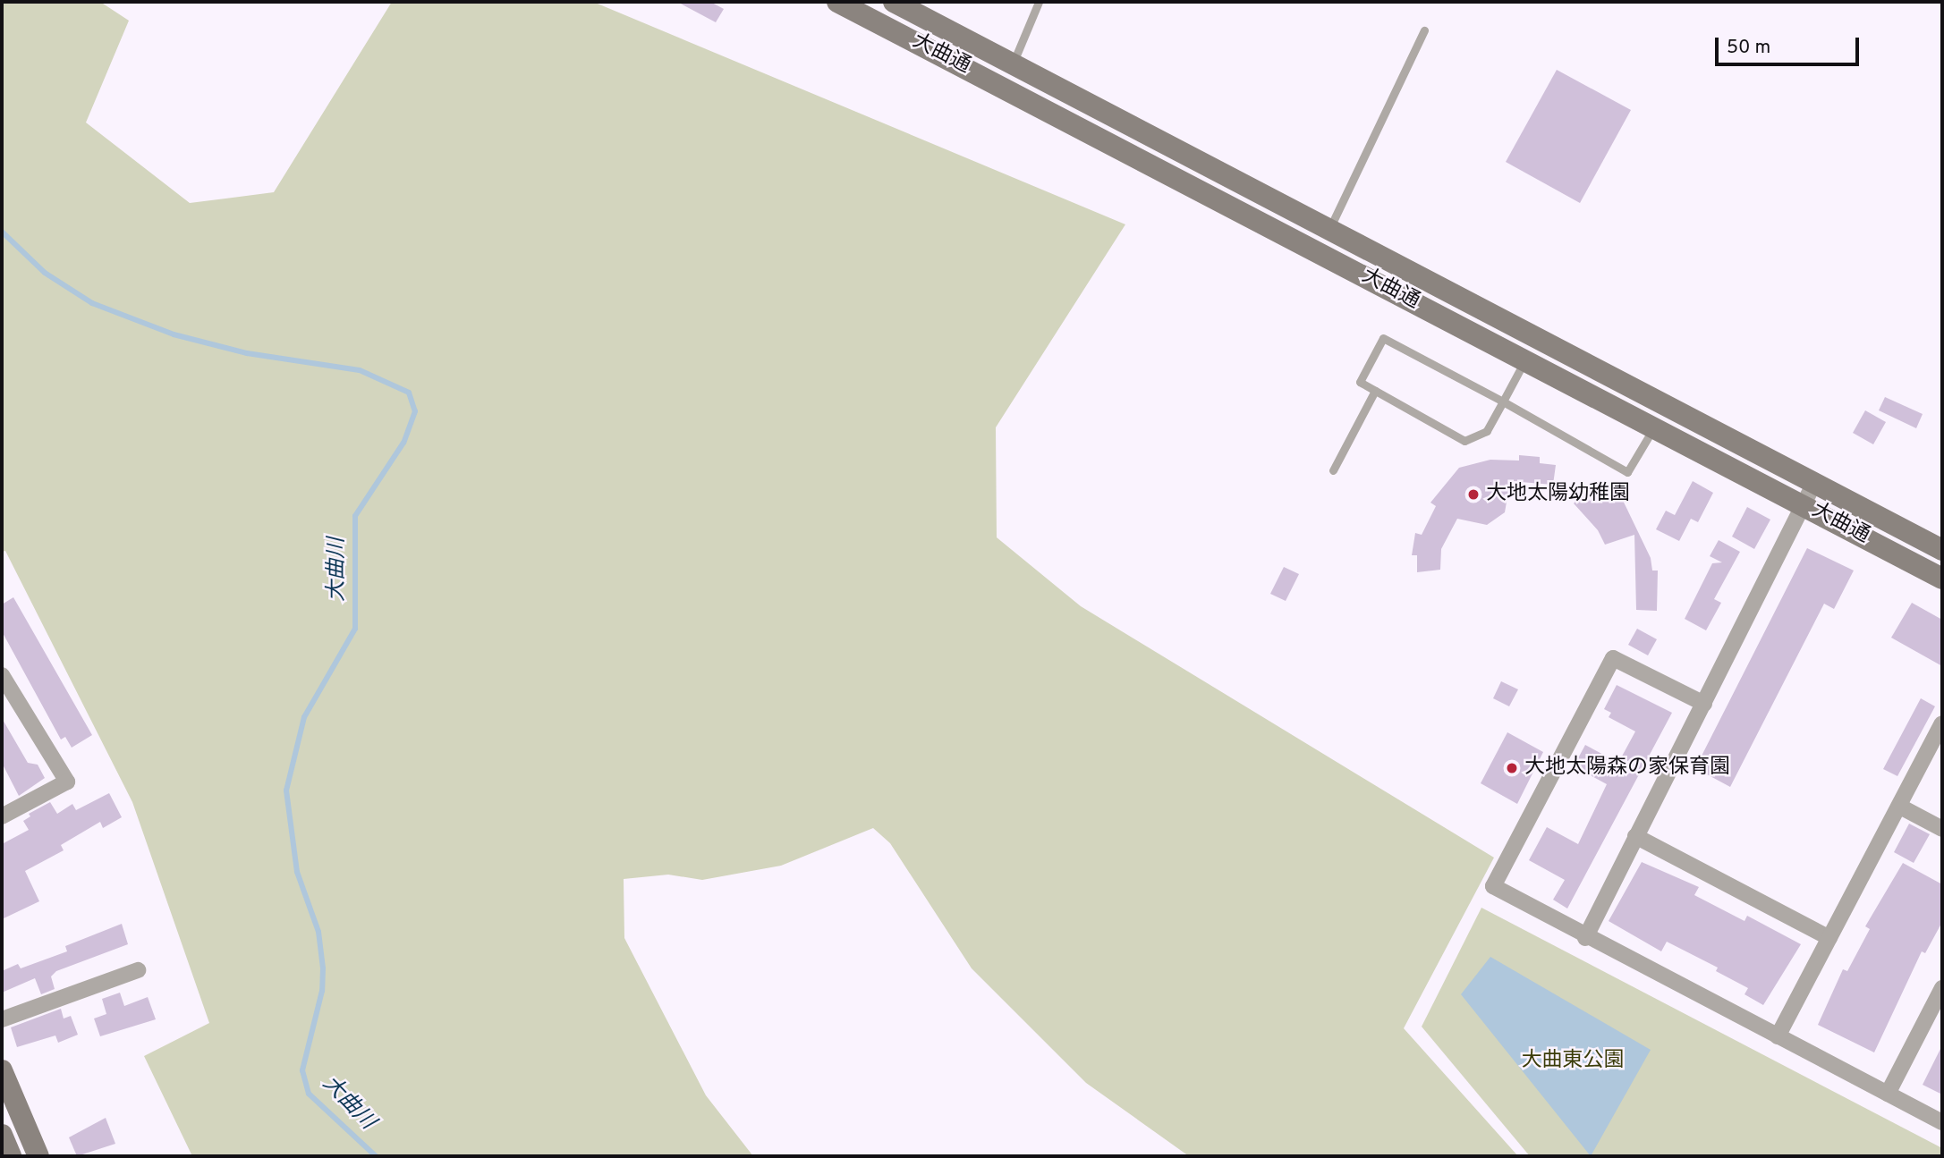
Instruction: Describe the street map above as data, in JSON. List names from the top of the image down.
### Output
{
  "streets": {
    "street": ["大曲通"]
  },
  "water": ["大曲川"],
  "parks": ["大曲東公園"],
  "places": ["大地太陽幼稚園", "大地太陽森の家保育園"],
  "scale_bar": "50 m"
}
